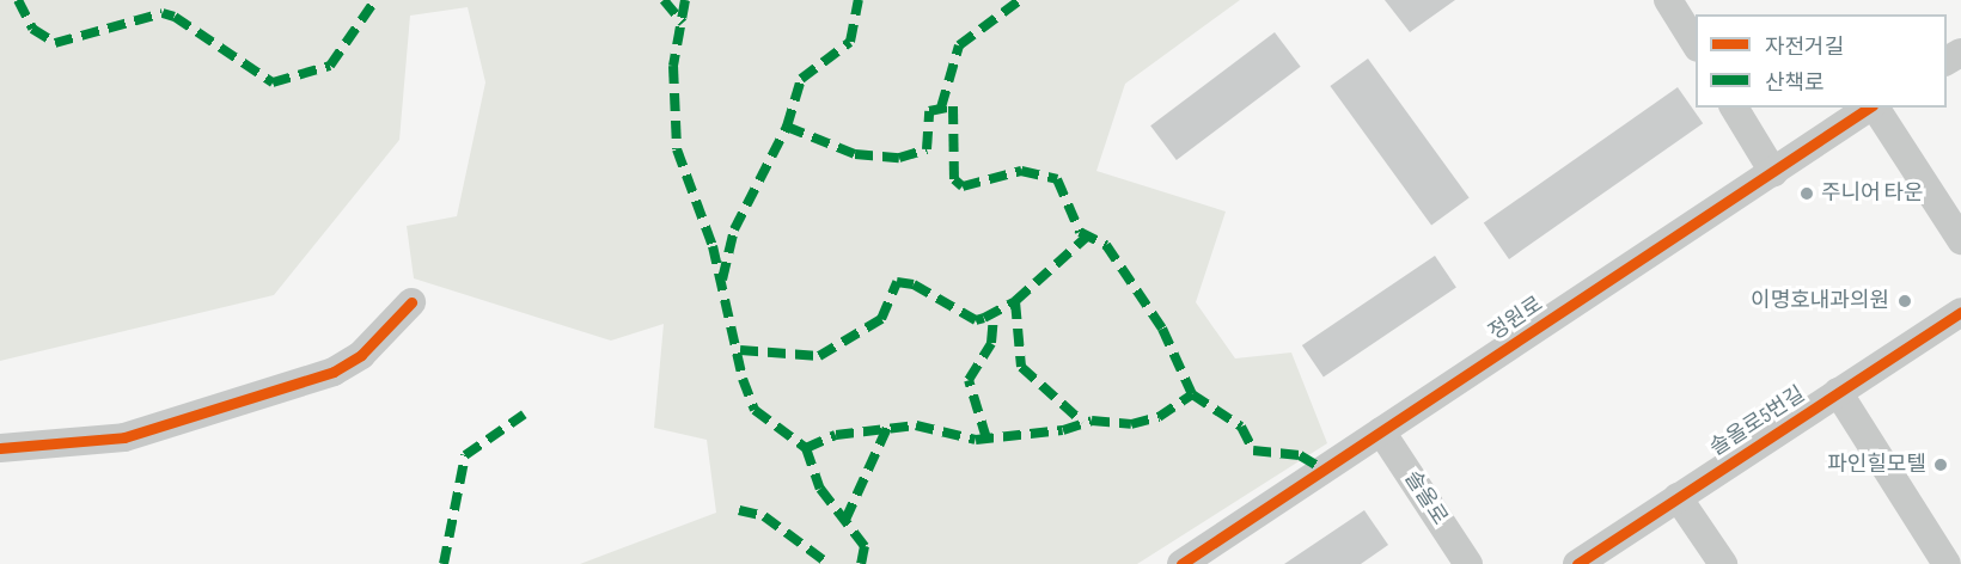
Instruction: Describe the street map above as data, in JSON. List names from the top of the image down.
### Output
{
  "streets": {
    "street": ["정원로", "솔올로5번길", "솔올로"]
  },
  "crossings": [
    ["정원로", "솔올로"]
  ],
  "places": ["주니어 타운", "이명호내과의원", "파인힐모텔"],
  "legend": ["자전거길", "산책로"]
}
